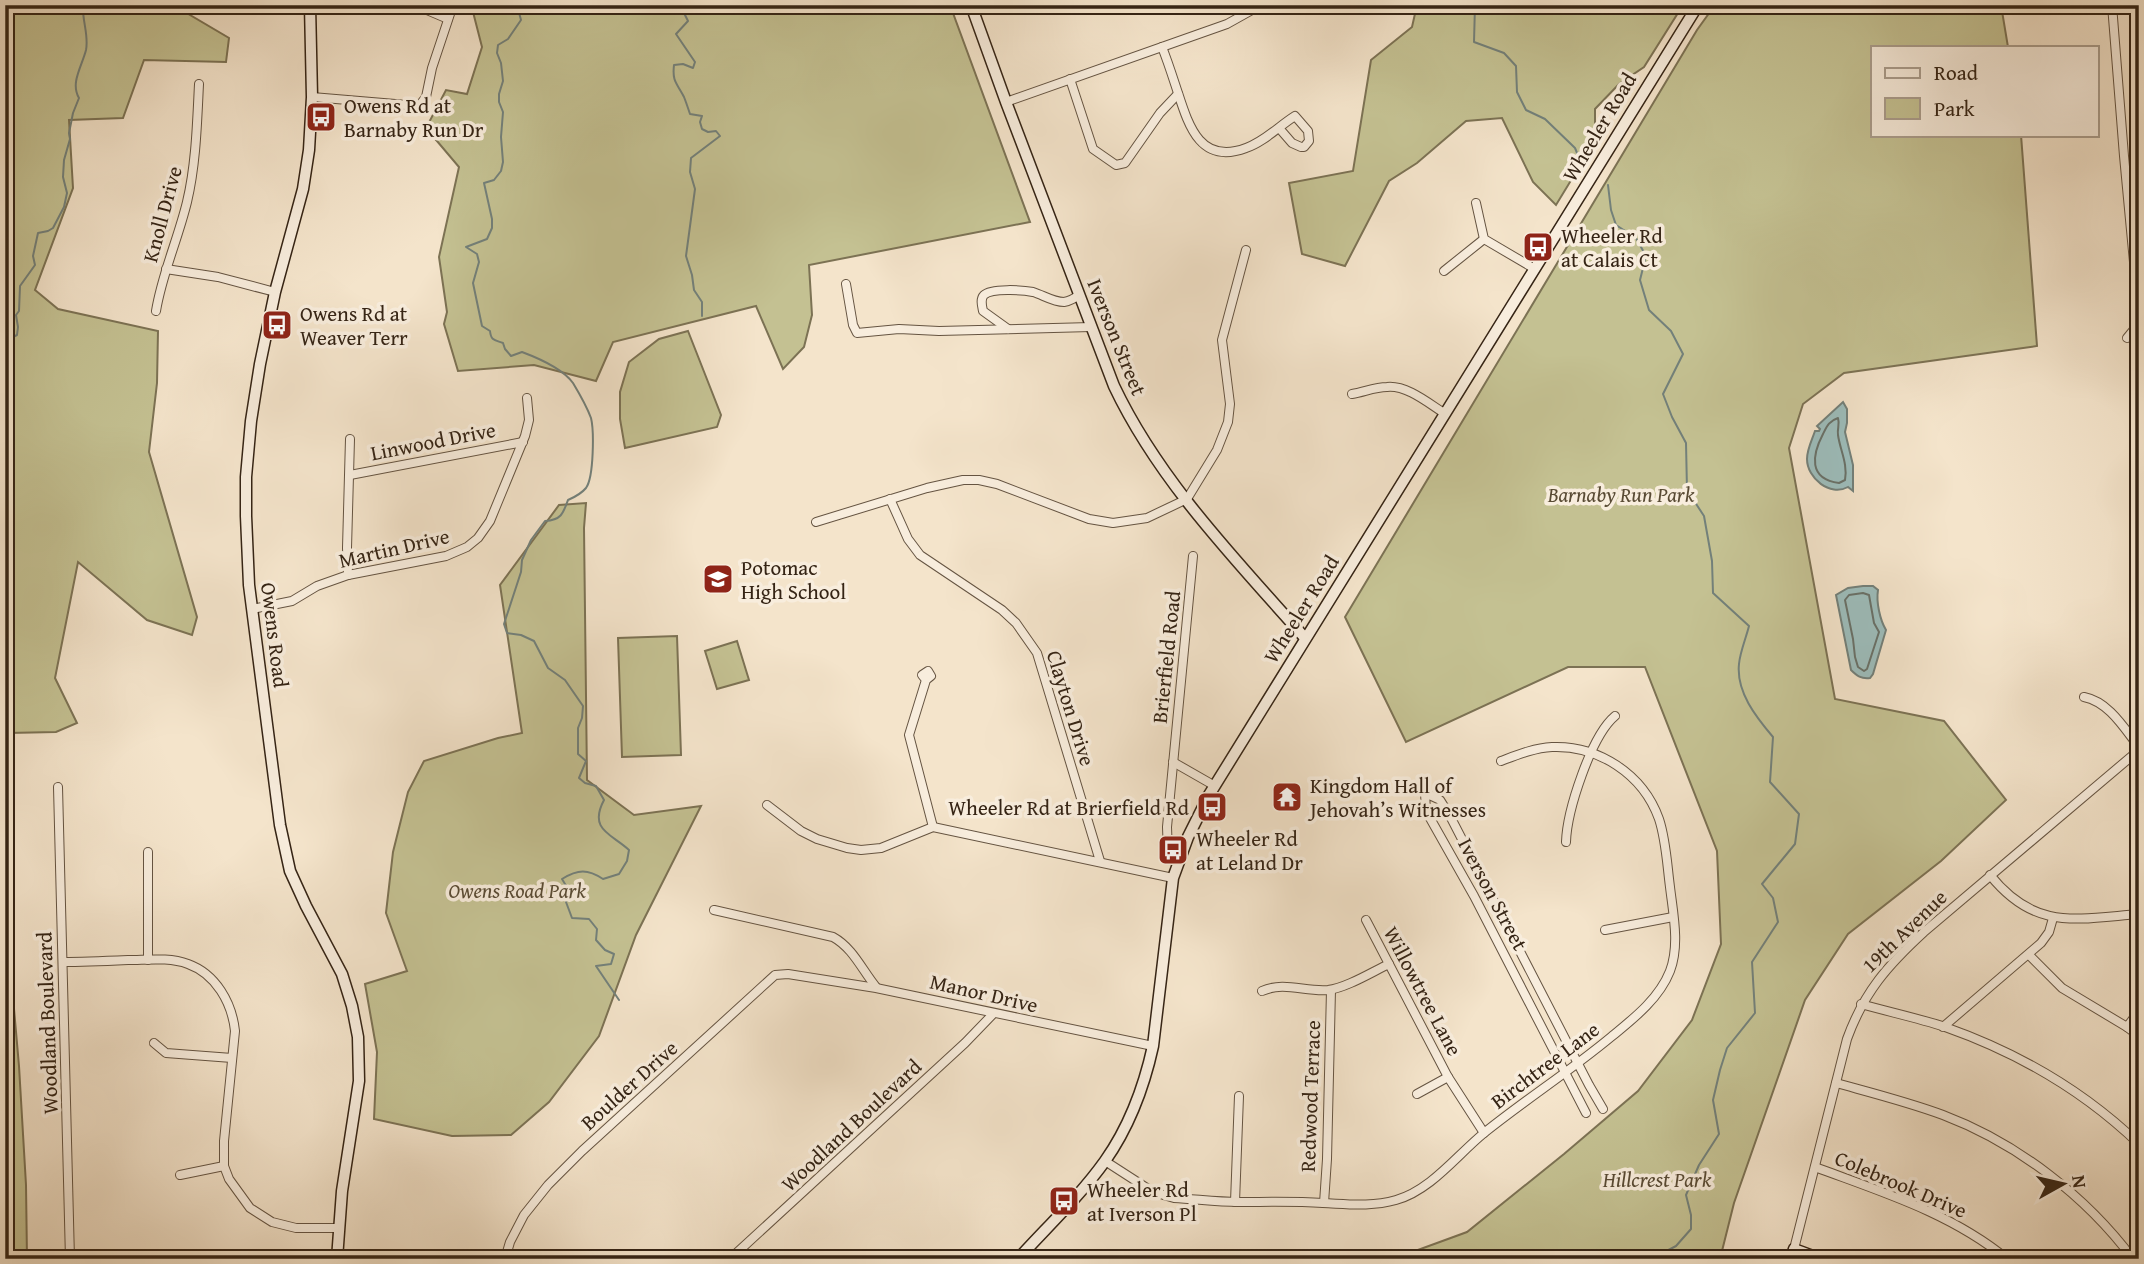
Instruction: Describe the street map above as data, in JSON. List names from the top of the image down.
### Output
{
  "streets": {
    "street": [
      "Wheeler Road",
      "Knoll Drive",
      "Iverson Street",
      "Linwood Drive",
      "Martin Drive",
      "Owens Road",
      "Brierfield Road",
      "Clayton Drive",
      "19th Avenue",
      "Willowtree Lane",
      "Manor Drive",
      "Woodland Boulevard",
      "Birchtree Lane",
      "Boulder Drive",
      "Redwood Terrace",
      "Colebrook Drive"
    ]
  },
  "crossings": [
    ["Wheeler Road", "Iverson Street"],
    ["Wheeler Road", "Manor Drive"],
    ["Wheeler Road", "Birchtree Lane"],
    ["Iverson Street", "Birchtree Lane"],
    ["Linwood Drive", "Martin Drive"],
    ["Martin Drive", "Owens Road"],
    ["19th Avenue", "Colebrook Drive"],
    ["Willowtree Lane", "Birchtree Lane"],
    ["Manor Drive", "Woodland Boulevard"],
    ["Manor Drive", "Boulder Drive"],
    ["Birchtree Lane", "Redwood Terrace"]
  ],
  "parks": ["Barnaby Run Park", "Owens Road Park", "Hillcrest Park"],
  "places": {
    "bus stop": [
      "Owens Rd at Barnaby Run Dr",
      "Wheeler Rd at Calais Ct",
      "Owens Rd at Weaver Terr",
      "Wheeler Rd at Brierfield Rd",
      "Wheeler Rd at Leland Dr",
      "Wheeler Rd at Iverson Pl"
    ],
    "school or university": ["Potomac High School"],
    "temple": ["Kingdom Hall of Jehovah’s Witnesses"]
  },
  "legend": ["Road", "Park"],
  "north": "right"
}
